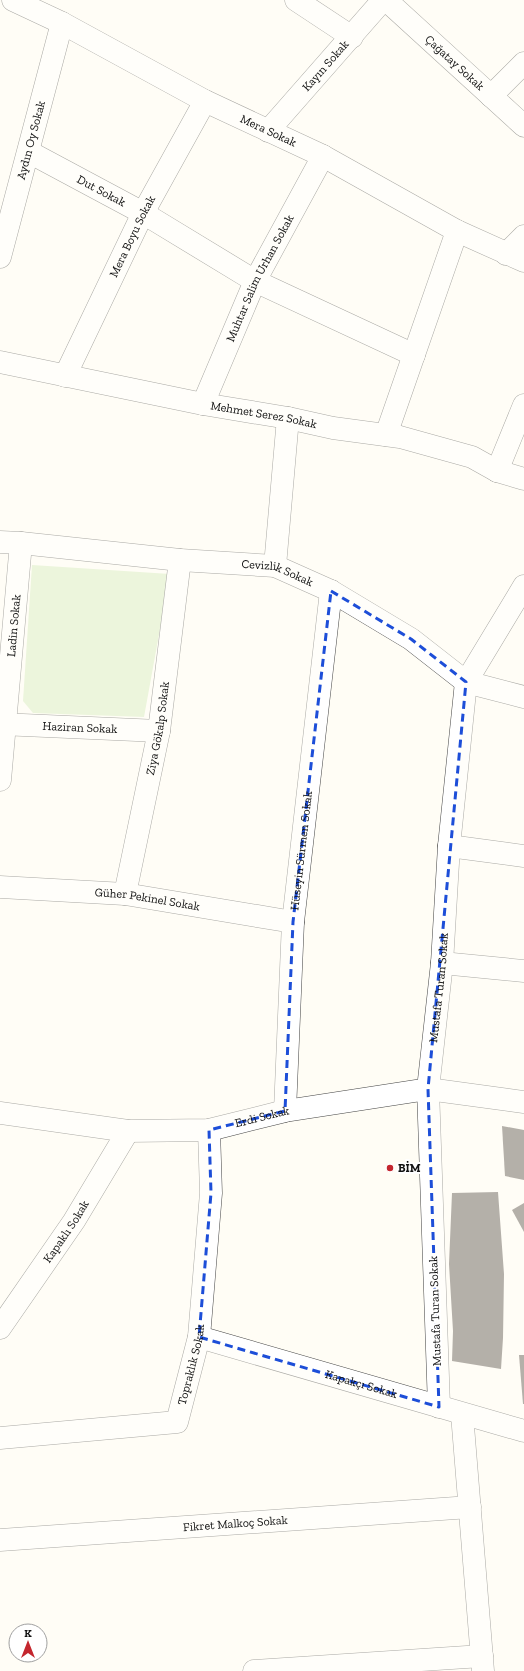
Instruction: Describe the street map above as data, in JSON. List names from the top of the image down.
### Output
{
  "streets": {
    "street": [
      "Çağatay Sokak",
      "Kayın Sokak",
      "Mera Sokak",
      "Aydın Oy Sokak",
      "Dut Sokak",
      "Mera Boyu Sokak",
      "Muhtar Salim Urhan Sokak",
      "Mehmet Serez Sokak",
      "Cevizlik Sokak",
      "Ladin Sokak",
      "Haziran Sokak",
      "Ziya Gökalp Sokak",
      "Hüseyin Sürmen Sokak",
      "Güher Pekinel Sokak",
      "Mustafa Turan Sokak",
      "Erdi Sokak",
      "Kapaklı Sokak",
      "Topraklık Sokak",
      "Kapakçı Sokak",
      "Fikret Malkoç Sokak"
    ]
  },
  "crossings": [
    ["Çağatay Sokak", "Kayın Sokak"],
    ["Kayın Sokak", "Mera Sokak"],
    ["Mera Sokak", "Aydın Oy Sokak"],
    ["Mera Sokak", "Mera Boyu Sokak"],
    ["Mera Sokak", "Muhtar Salim Urhan Sokak"],
    ["Aydın Oy Sokak", "Dut Sokak"],
    ["Dut Sokak", "Mera Boyu Sokak"],
    ["Dut Sokak", "Muhtar Salim Urhan Sokak"],
    ["Mera Boyu Sokak", "Mehmet Serez Sokak"],
    ["Muhtar Salim Urhan Sokak", "Mehmet Serez Sokak"],
    ["Cevizlik Sokak", "Ladin Sokak"],
    ["Cevizlik Sokak", "Ziya Gökalp Sokak"],
    ["Cevizlik Sokak", "Hüseyin Sürmen Sokak"],
    ["Cevizlik Sokak", "Mustafa Turan Sokak"],
    ["Ladin Sokak", "Haziran Sokak"],
    ["Haziran Sokak", "Ziya Gökalp Sokak"],
    ["Ziya Gökalp Sokak", "Güher Pekinel Sokak"],
    ["Hüseyin Sürmen Sokak", "Güher Pekinel Sokak"],
    ["Hüseyin Sürmen Sokak", "Erdi Sokak"],
    ["Mustafa Turan Sokak", "Erdi Sokak"],
    ["Mustafa Turan Sokak", "Kapakçı Sokak"],
    ["Erdi Sokak", "Kapaklı Sokak"],
    ["Erdi Sokak", "Topraklık Sokak"],
    ["Topraklık Sokak", "Kapakçı Sokak"]
  ],
  "places": ["BİM"],
  "north": "top"
}
